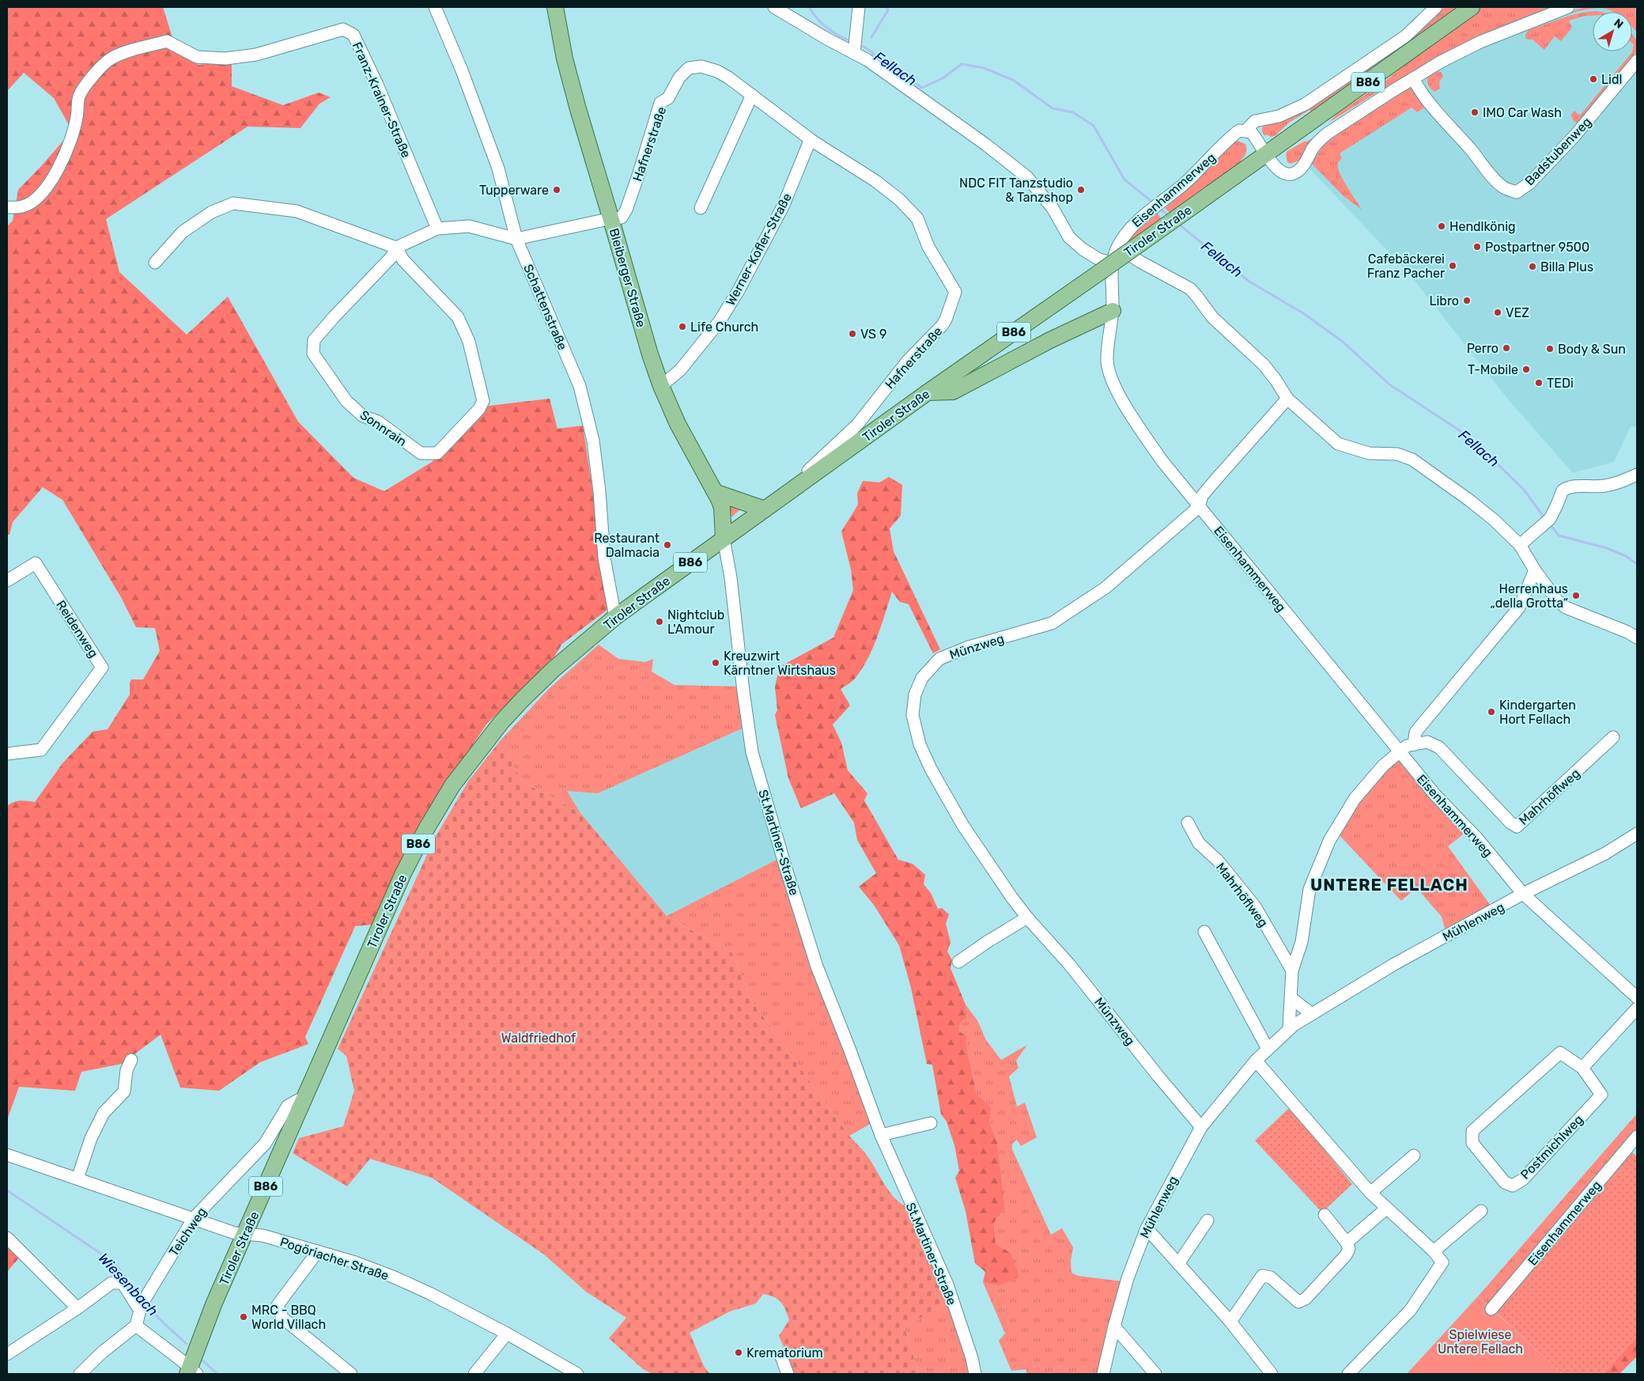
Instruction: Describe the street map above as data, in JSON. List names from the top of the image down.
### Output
{
  "streets": {
    "main road": ["B86", "Tiroler Straße", "Bleiberger Straße"],
    "street": [
      "Franz-Krainer-Straße",
      "Hafnerstraße",
      "Badstubenweg",
      "Eisenhammerweg",
      "Werner-Kofler-Straße",
      "Schattenstraße",
      "Sonnrain",
      "Reidenweg",
      "Münzweg",
      "Mahrhöflweg",
      "St.Martiner-Straße",
      "Mühlenweg",
      "Postmichlweg",
      "Teichweg",
      "Pogöriacher Straße"
    ]
  },
  "crossings": [
    ["Hafnerstraße", "Tiroler Straße"],
    ["Hafnerstraße", "Werner-Kofler-Straße"],
    ["Hafnerstraße", "Bleiberger Straße"],
    ["Eisenhammerweg", "Tiroler Straße"],
    ["Eisenhammerweg", "Münzweg"],
    ["Eisenhammerweg", "Mahrhöflweg"],
    ["Eisenhammerweg", "Mühlenweg"],
    ["Tiroler Straße", "Bleiberger Straße"],
    ["Tiroler Straße", "Schattenstraße"],
    ["Tiroler Straße", "St.Martiner-Straße"],
    ["Tiroler Straße", "Teichweg"],
    ["Tiroler Straße", "Pogöriacher Straße"],
    ["Werner-Kofler-Straße", "Bleiberger Straße"],
    ["Bleiberger Straße", "St.Martiner-Straße"],
    ["Münzweg", "Mühlenweg"],
    ["Mahrhöflweg", "Mühlenweg"],
    ["Teichweg", "Pogöriacher Straße"]
  ],
  "districts": ["UNTERE FELLACH"],
  "water": ["Fellach", "Wiesenbach"],
  "parks": ["Waldfriedhof", "Spielwiese Untere Fellach"],
  "places": [
    "Lidl",
    "IMO Car Wash",
    "Tupperware",
    "NDC FIT Tanzstudio & Tanzshop",
    "Hendlkönig",
    "Postpartner 9500",
    "Cafebäckerei Franz Pacher",
    "Billa Plus",
    "Libro",
    "VEZ",
    "Life Church",
    "VS 9",
    "Perro",
    "Body & Sun",
    "T-Mobile",
    "TEDi",
    "Restaurant Dalmacia",
    "Herrenhaus „della Grotta“",
    "Nightclub L'Amour",
    "Kreuzwirt Kärntner Wirtshaus",
    "Kindergarten Hort Fellach",
    "MRC - BBQ World Villach",
    "Krematorium"
  ],
  "north": "top right"
}
